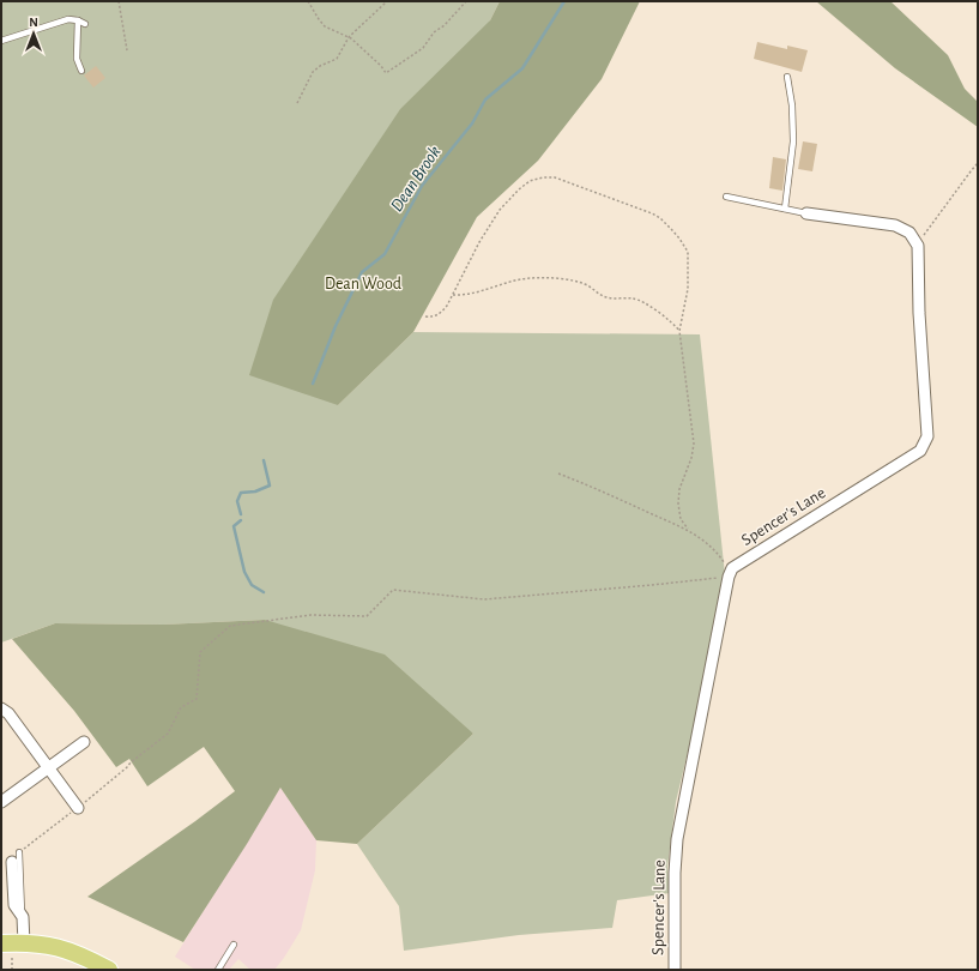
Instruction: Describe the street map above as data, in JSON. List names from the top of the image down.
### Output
{
  "streets": {
    "street": ["Spencer's Lane"]
  },
  "water": ["Dean Brook"],
  "parks": ["Dean Wood"],
  "north": "top"
}
